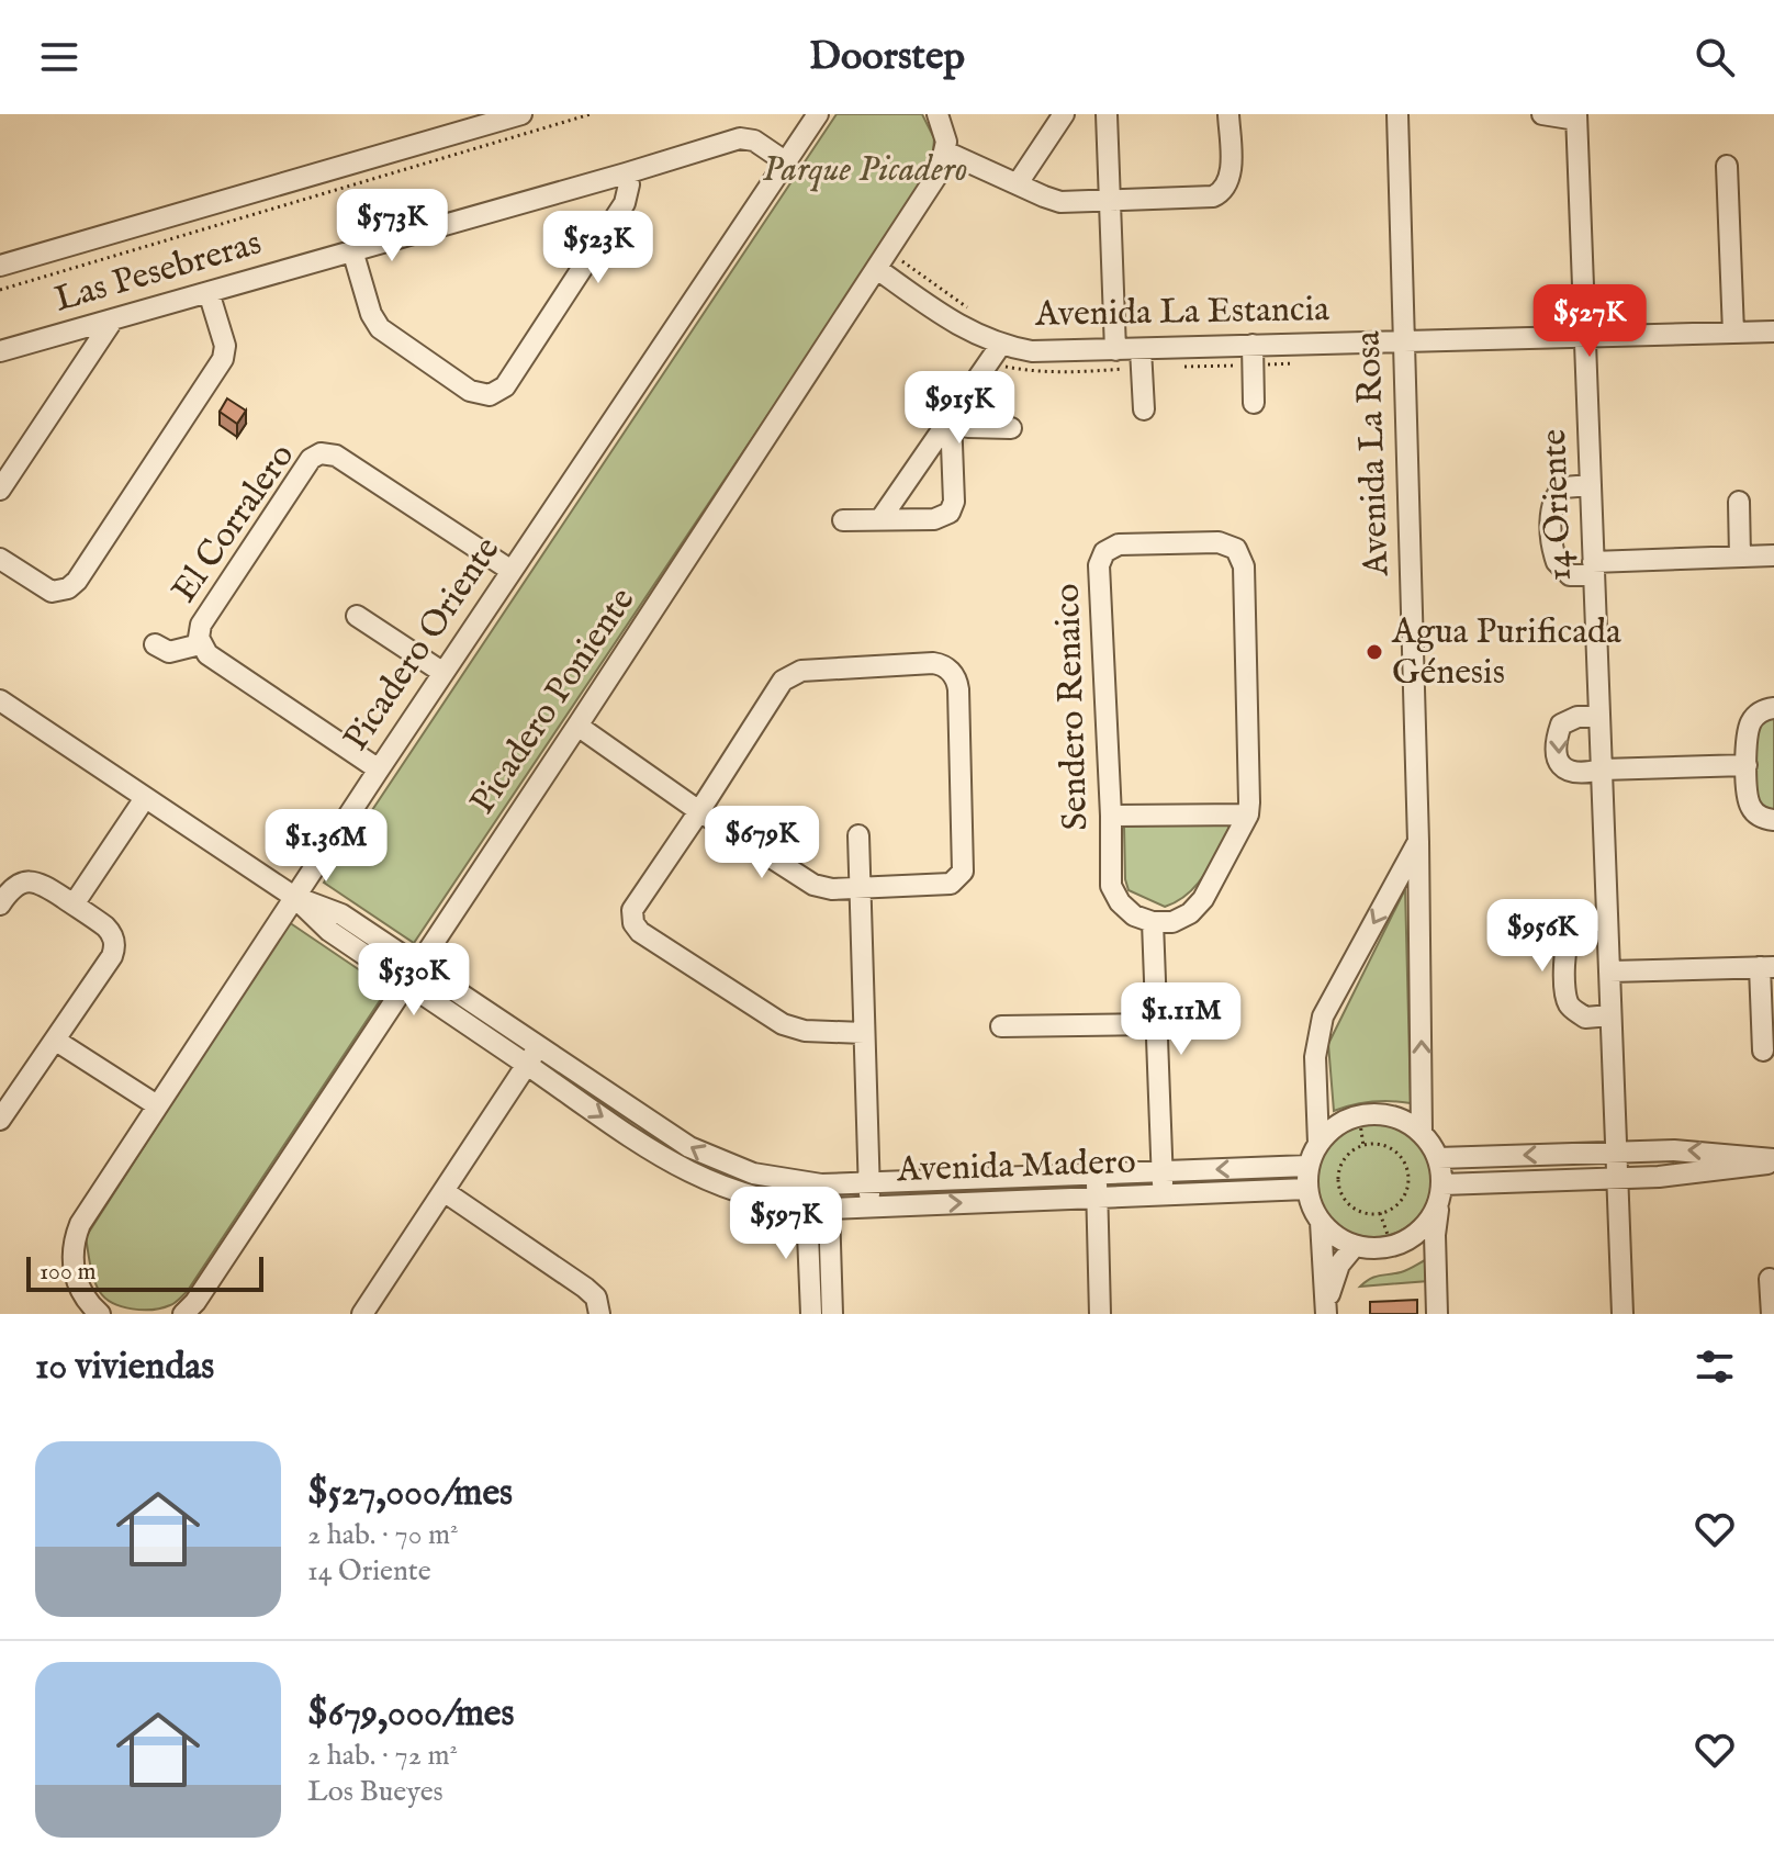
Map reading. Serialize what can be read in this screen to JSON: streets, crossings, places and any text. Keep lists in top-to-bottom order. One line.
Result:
{"streets":{"street":["Las Pesebreras","Avenida La Estancia","Avenida La Rosa","14 Oriente","El Corralero","Picadero Oriente","Picadero Poniente","Sendero Renaico","Avenida Madero"]},"crossings":[["Las Pesebreras","Picadero Oriente"],["Avenida La Estancia","Avenida La Rosa"],["Avenida La Estancia","14 Oriente"],["Avenida La Estancia","Picadero Poniente"],["El Corralero","Picadero Oriente"],["Picadero Oriente","Avenida Madero"],["Picadero Poniente","Avenida Madero"]],"parks":["Parque Picadero"],"places":["Agua Purificada Génesis"],"scale_bar":"100 m","page":{"header":"Doorstep","price":["$573K","$523K","$527K","$915K","$679K","$1.36M","$956K","$530K","$1.11M","$597K"],"scale":"100 m","heading":"10 viviendas","list":[{"name":"$527,000/mes","note":"2 hab. · 70 m² · 14 Oriente"},{"name":"$679,000/mes","note":"2 hab. · 72 m² · Los Bueyes"}]}}
